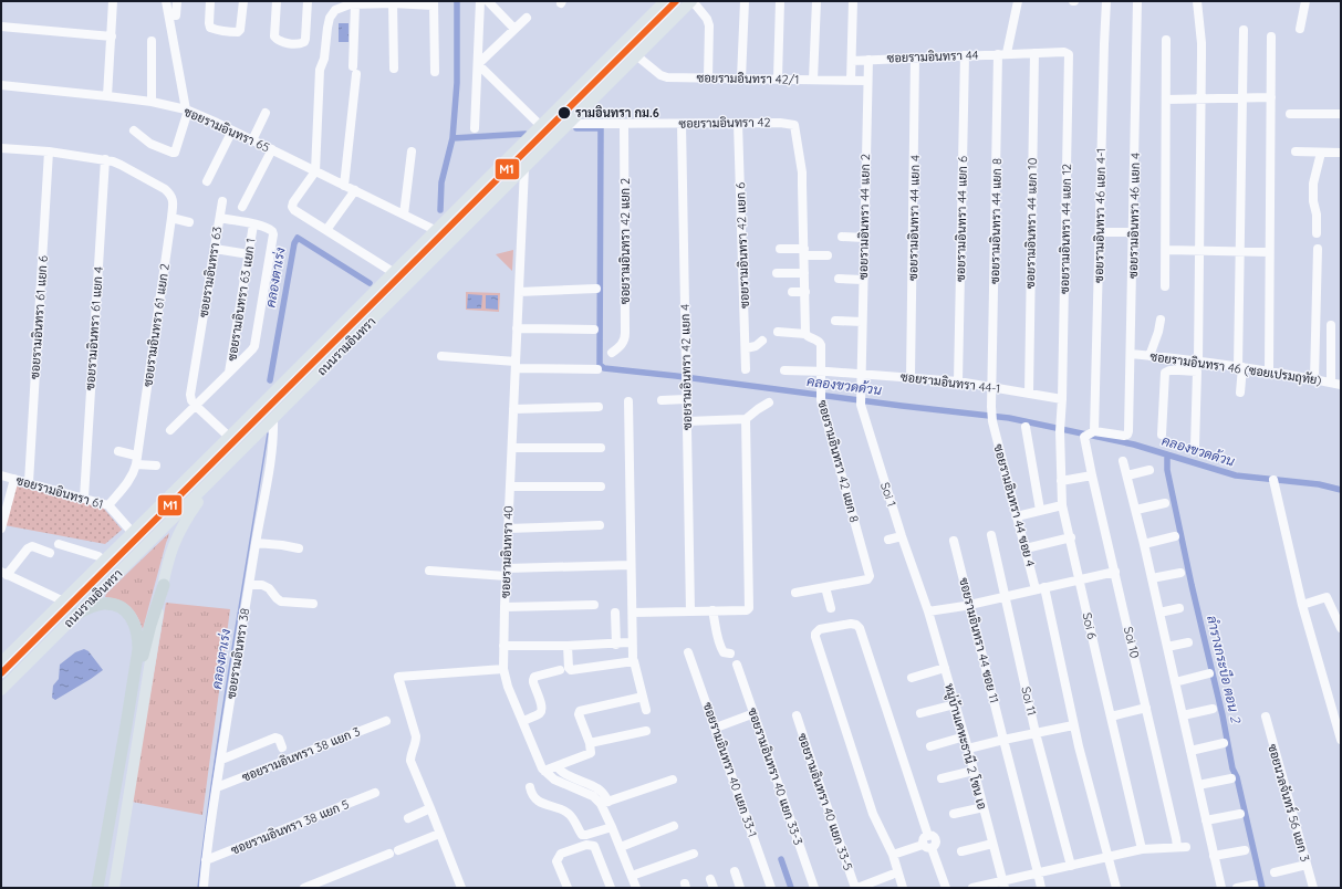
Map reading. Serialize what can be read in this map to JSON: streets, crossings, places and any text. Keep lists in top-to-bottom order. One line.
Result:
{"streets":{"main road":["ถนนรามอินทรา"],"street":["ซอยรามอินทรา 44","ซอยรามอินทรา 42/1","ซอยรามอินทรา 42","ซอยรามอินทรา 65","ซอยรามอินทรา 46 แยก 4-1","ซอยรามอินทรา 46 แยก 4","ซอยรามอินทรา 44 แยก 2","ซอยรามอินทรา 44 แยก 4","ซอยรามอินทรา 44 แยก 6","ซอยรามอินทรา 44 แยก 8","ซอยรามอินทรา 44 แยก 10","ซอยรามอินทรา 44 แยก 12","ซอยรามอินทรา 42 แยก 2","ซอยรามอินทรา 42 แยก 6","ซอยรามอินทรา 63","ซอยรามอินทรา 63 แยก 1","ซอยรามอินทรา 61 แยก 6","ซอยรามอินทรา 61 แยก 2","ซอยรามอินทรา 61 แยก 4","ซอยรามอินทรา 42 แยก 4","ซอยรามอินทรา 46 (ซอยเปรมฤทัย)","ซอยรามอินทรา 44-1","ซอยรามอินทรา 42 แยก 8","ซอยรามอินทรา 61","Soi 1","ซอยรามอินทรา 44 ซอย 4","ซอยรามอินทรา 40","Soi 6","ซอยรามอินทรา 44 ซอย 11","Soi 10","ซอยรามอินทรา 38","Soi 11","หมู่บ้านเคหะธานี 2 โซน เอ","ซอยรามอินทรา 38 แยก 3","ซอยรามอินทรา 40 แยก 33-1","ซอยรามอินทรา 40 แยก 33-3","ซอยรามอินทรา 40 แยก 33-5","ซอยนวลจันทร์ 56 แยก 3","ซอยรามอินทรา 38 แยก 5"]},"crossings":[["ซอยรามอินทรา 44","ซอยรามอินทรา 44 แยก 2"],["ซอยรามอินทรา 44","ซอยรามอินทรา 44 แยก 4"],["ซอยรามอินทรา 44","ซอยรามอินทรา 44 แยก 6"],["ซอยรามอินทรา 44","ซอยรามอินทรา 44 แยก 8"],["ซอยรามอินทรา 44","ซอยรามอินทรา 44 แยก 10"],["ซอยรามอินทรา 44","ซอยรามอินทรา 44 แยก 12"],["ซอยรามอินทรา 42/1","ซอยรามอินทรา 44 แยก 2"],["ซอยรามอินทรา 42/1","ถนนรามอินทรา"],["ซอยรามอินทรา 42","ซอยรามอินทรา 42 แยก 2"],["ซอยรามอินทรา 42","ซอยรามอินทรา 42 แยก 6"],["ซอยรามอินทรา 42","ถนนรามอินทรา"],["ซอยรามอินทรา 42","ซอยรามอินทรา 42 แยก 4"],["ซอยรามอินทรา 65","ถนนรามอินทรา"],["ซอยรามอินทรา 46 แยก 4-1","ซอยรามอินทรา 46 แยก 4"],["ซอยรามอินทรา 46 แยก 4-1","Soi 10"],["ซอยรามอินทรา 46 แยก 4","ซอยรามอินทรา 46 (ซอยเปรมฤทัย)"],["ซอยรามอินทรา 46 แยก 4","Soi 10"],["ซอยรามอินทรา 44 แยก 2","ซอยรามอินทรา 44-1"],["ซอยรามอินทรา 44 แยก 2","Soi 1"],["ซอยรามอินทรา 44 แยก 4","ซอยรามอินทรา 44-1"],["ซอยรามอินทรา 44 แยก 6","ซอยรามอินทรา 44-1"],["ซอยรามอินทรา 44 แยก 8","ซอยรามอินทรา 44-1"],["ซอยรามอินทรา 44 แยก 8","ซอยรามอินทรา 44 ซอย 4"],["ซอยรามอินทรา 44 แยก 10","ซอยรามอินทรา 44-1"],["ซอยรามอินทรา 44 แยก 12","ซอยรามอินทรา 44-1"],["ซอยรามอินทรา 44 แยก 12","Soi 6"],["ซอยรามอินทรา 63","ซอยรามอินทรา 63 แยก 1"],["ซอยรามอินทรา 61 แยก 6","ซอยรามอินทรา 61"],["ซอยรามอินทรา 61 แยก 2","ซอยรามอินทรา 61 แยก 4"],["ซอยรามอินทรา 61 แยก 2","ซอยรามอินทรา 61"],["ซอยรามอินทรา 61 แยก 4","ซอยรามอินทรา 61"],["ถนนรามอินทรา","ซอยรามอินทรา 61"],["ถนนรามอินทรา","ซอยรามอินทรา 40"],["ถนนรามอินทรา","ซอยรามอินทรา 38"],["ซอยรามอินทรา 44-1","ซอยรามอินทรา 42 แยก 8"],["ซอยรามอินทรา 44-1","Soi 1"],["ซอยรามอินทรา 44-1","Soi 6"],["Soi 1","หมู่บ้านเคหะธานี 2 โซน เอ"],["Soi 6","Soi 10"],["ซอยรามอินทรา 38","ซอยรามอินทรา 38 แยก 3"],["ซอยรามอินทรา 38","ซอยรามอินทรา 38 แยก 5"]],"water":["คลองตาเร่ง","คลองขวดด้วน","ลำรางกระบือ ตอน 2"],"places":["รามอินทรา กม.6"],"lines":["transit line M1"]}
